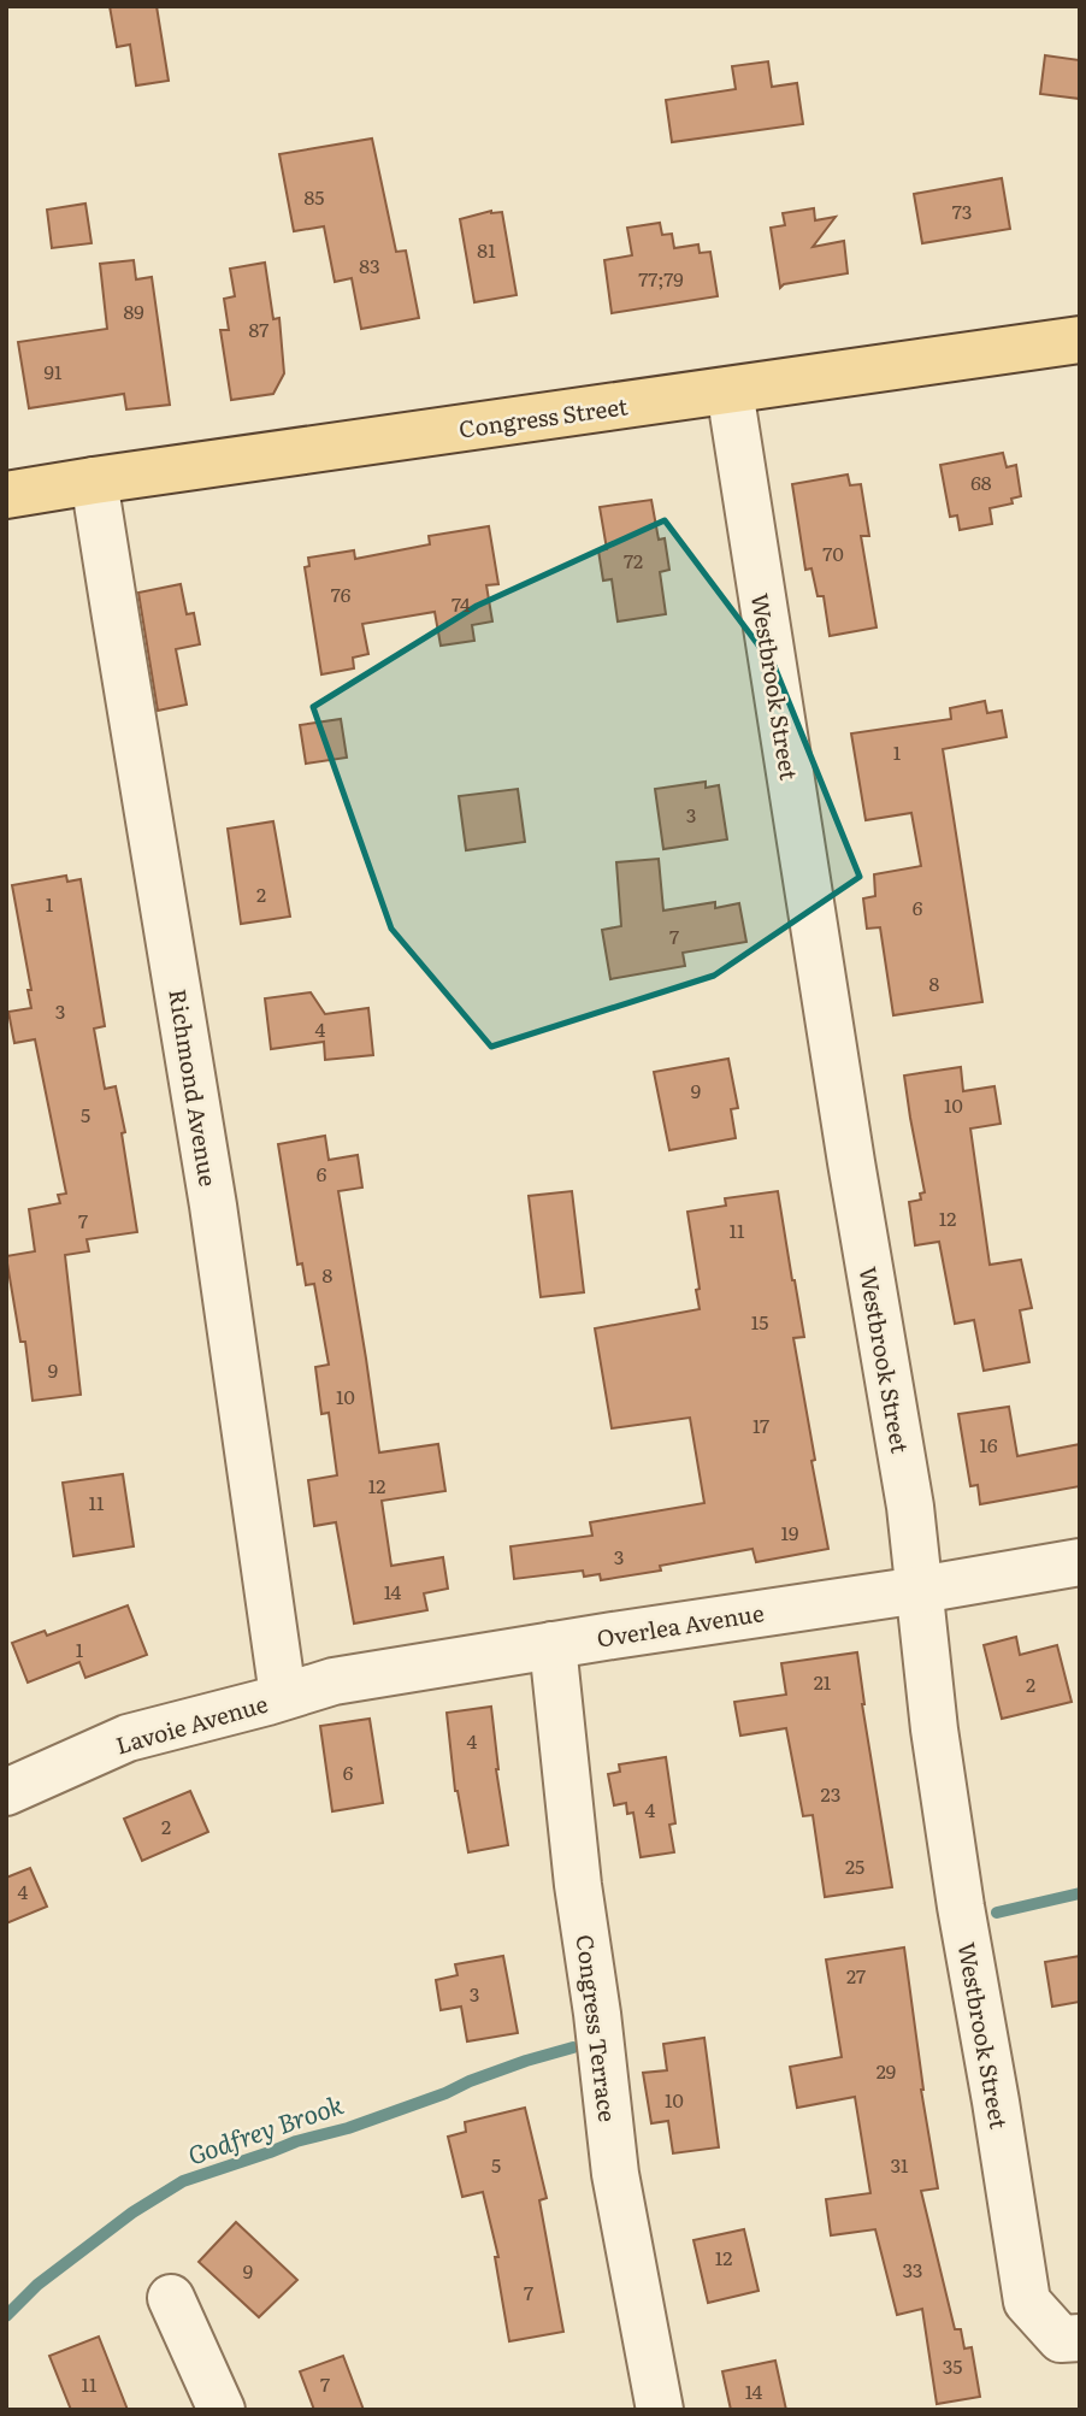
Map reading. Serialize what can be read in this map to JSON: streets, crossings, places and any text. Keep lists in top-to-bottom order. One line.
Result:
{"streets":{"main road":["Congress Street"],"street":["Westbrook Street","Richmond Avenue","Overlea Avenue","Lavoie Avenue","Congress Terrace"]},"crossings":[["Congress Street","Westbrook Street"],["Congress Street","Richmond Avenue"],["Westbrook Street","Overlea Avenue"],["Richmond Avenue","Overlea Avenue"],["Richmond Avenue","Lavoie Avenue"],["Overlea Avenue","Lavoie Avenue"],["Overlea Avenue","Congress Terrace"]],"water":["Godfrey Brook"],"house_numbers":["85","73","81","83","77;79","89","87","91","68","70","72","76","74","1","3","2","1","6","7","8","3","4","9","10","5","6","12","7","11","8","15","9","10","17","16","12","11","19","3","14","1","21","2","4","6","23","4","2","25","4","27","3","29","10","5","31","12","33","9","7","35","11","7","14"]}
